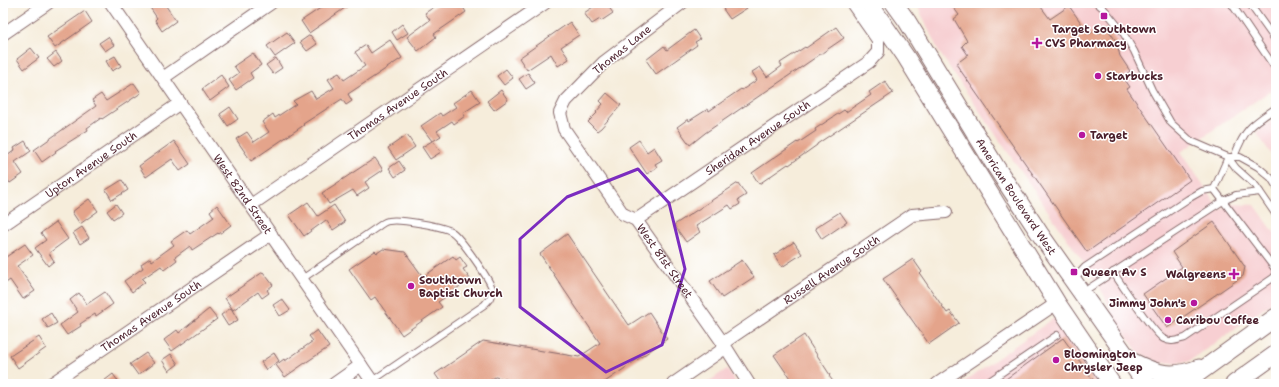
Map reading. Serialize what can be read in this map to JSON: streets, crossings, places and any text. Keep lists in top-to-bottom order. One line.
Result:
{"streets":{"main road":["American Boulevard West"],"street":["Thomas Lane","Thomas Avenue South","Sheridan Avenue South","Upton Avenue South","West 82nd Street","West 81st Street","Russell Avenue South"]},"crossings":[["Thomas Lane","West 81st Street"],["Thomas Avenue South","West 82nd Street"],["Sheridan Avenue South","West 81st Street"],["Upton Avenue South","West 82nd Street"],["West 81st Street","Russell Avenue South"]],"places":{"transit":["Target Southtown","Queen Av S"],"health":["CVS Pharmacy","Walgreens"],"other":["Starbucks","Target","Southtown Baptist Church","Jimmy John's","Caribou Coffee","Bloomington Chrysler Jeep"]}}
